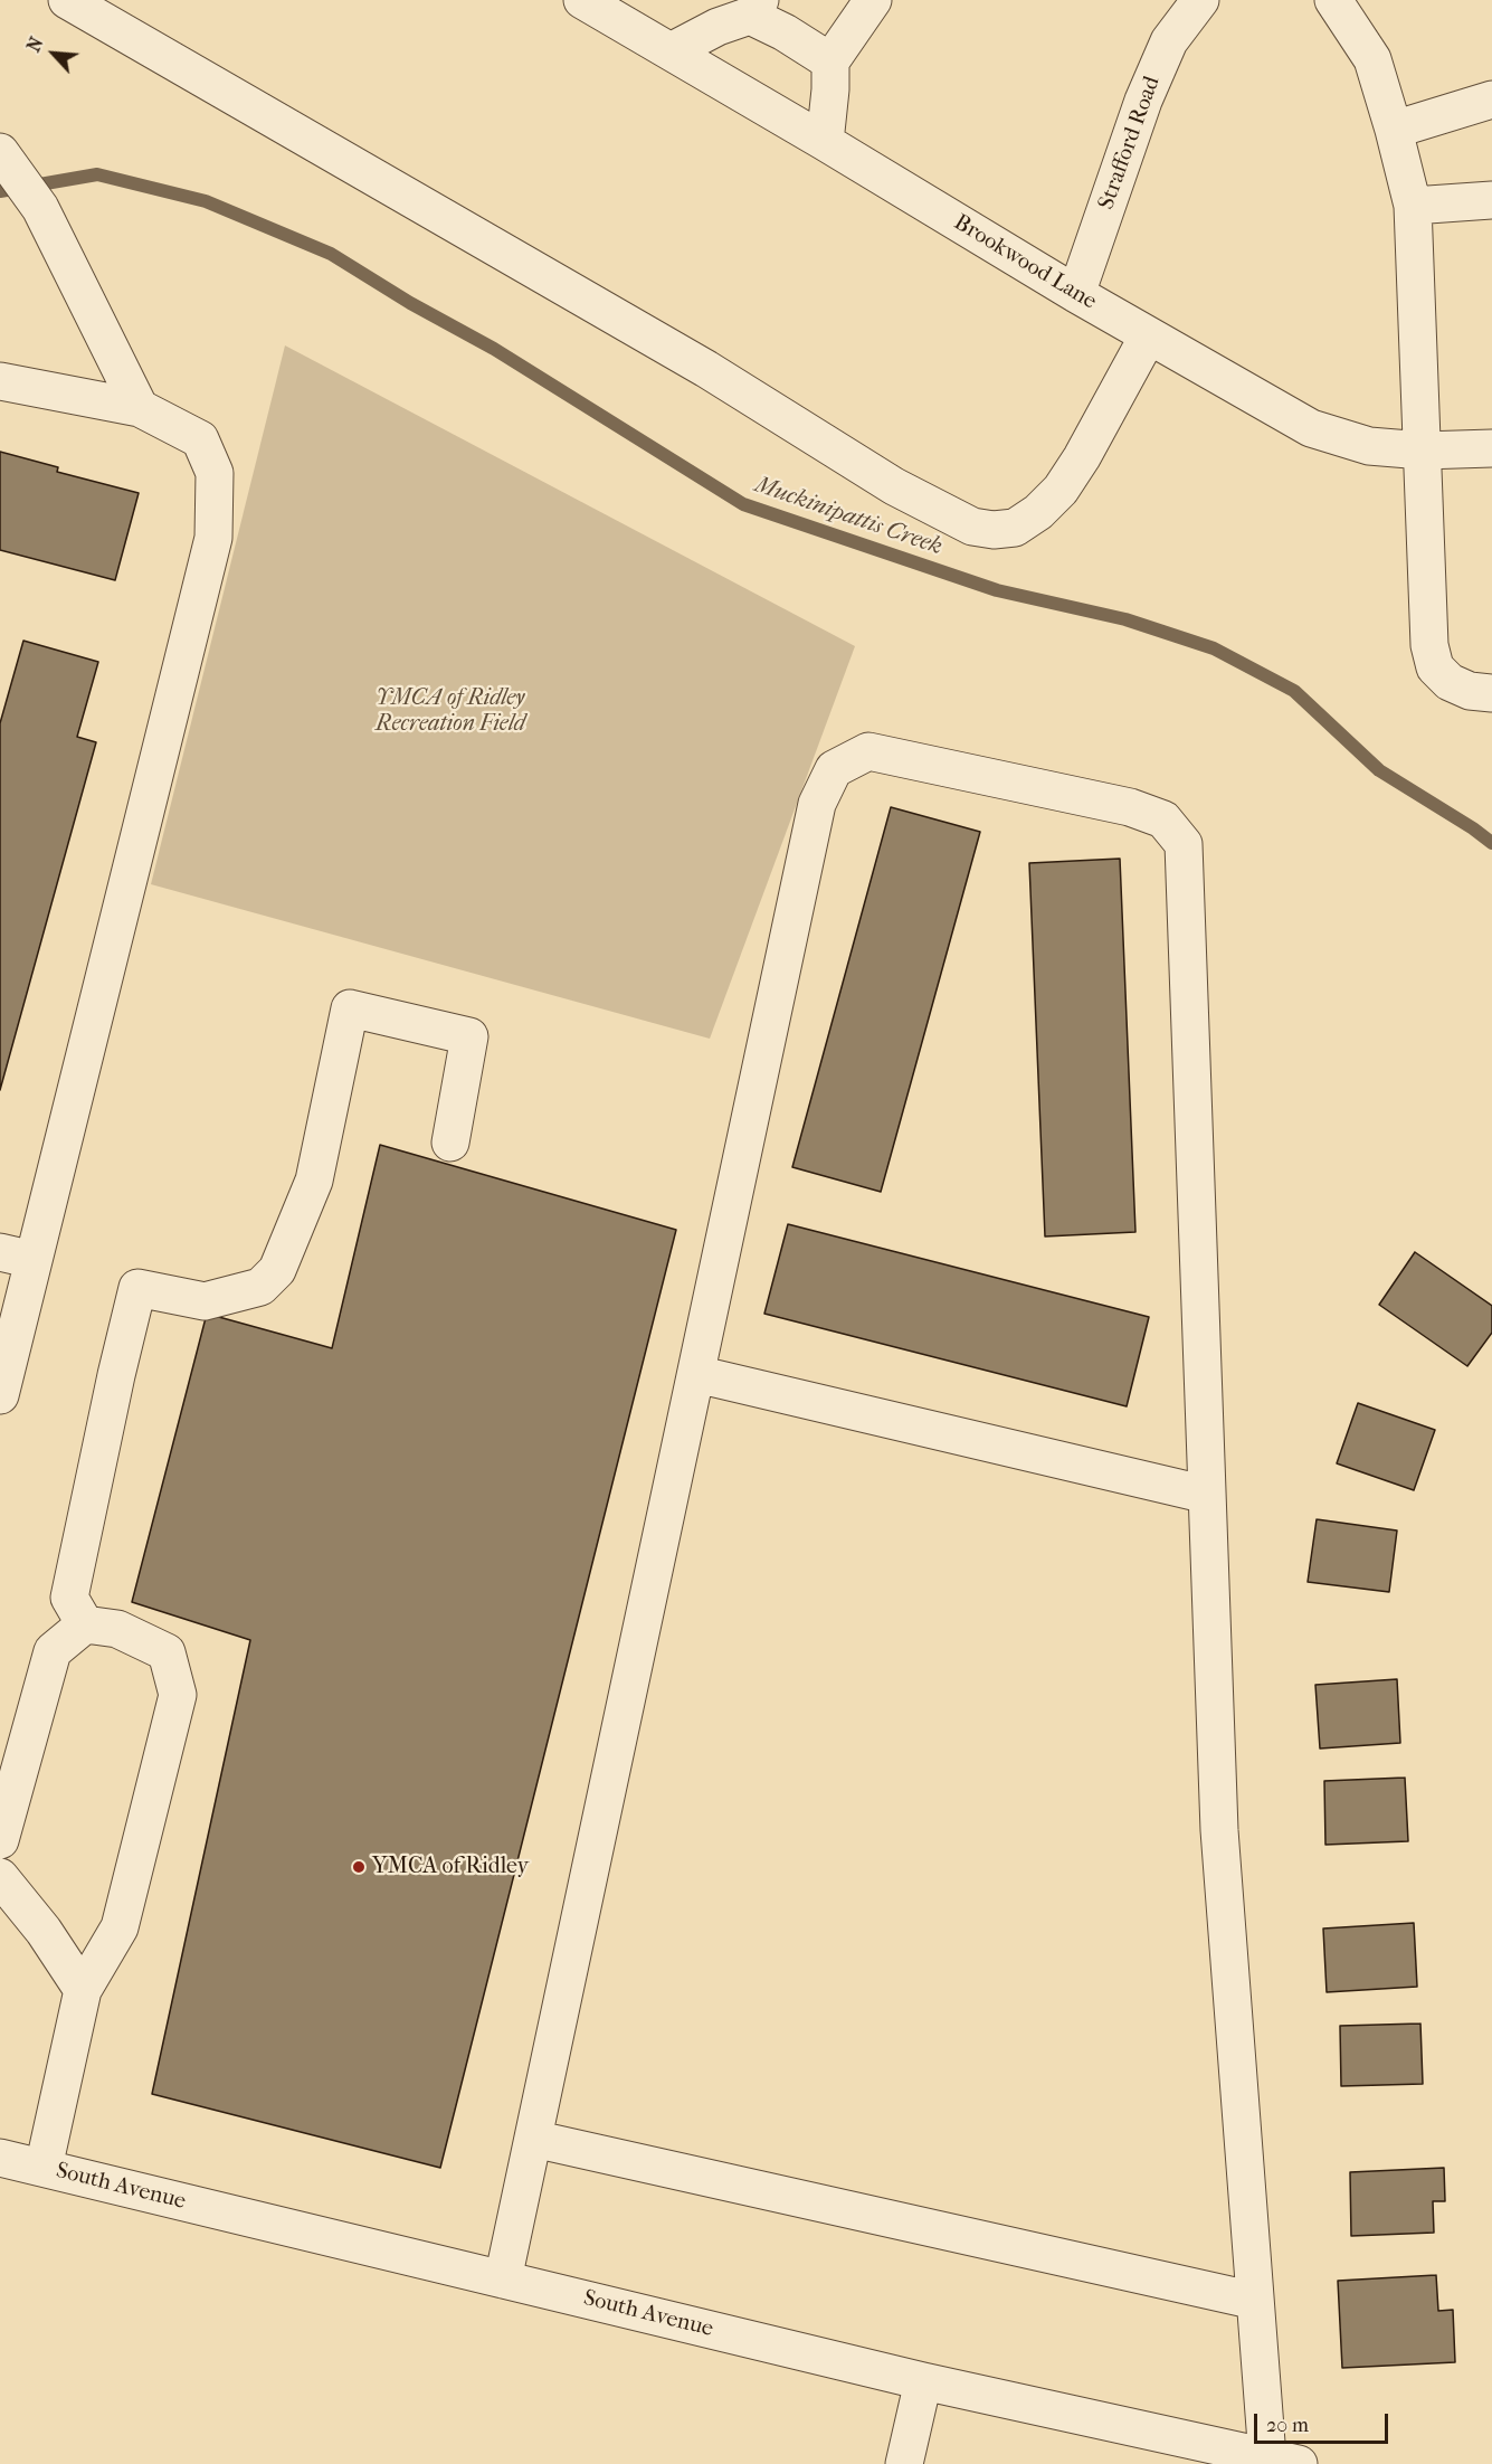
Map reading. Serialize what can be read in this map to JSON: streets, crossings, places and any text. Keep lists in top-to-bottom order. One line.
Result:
{"streets":{"street":["Strafford Road","Brookwood Lane","South Avenue"]},"crossings":[["Strafford Road","Brookwood Lane"]],"water":["Muckinipattis Creek"],"parks":["YMCA of Ridley Recreation Field"],"places":["YMCA of Ridley"],"scale_bar":"20 m","north":"top left"}
